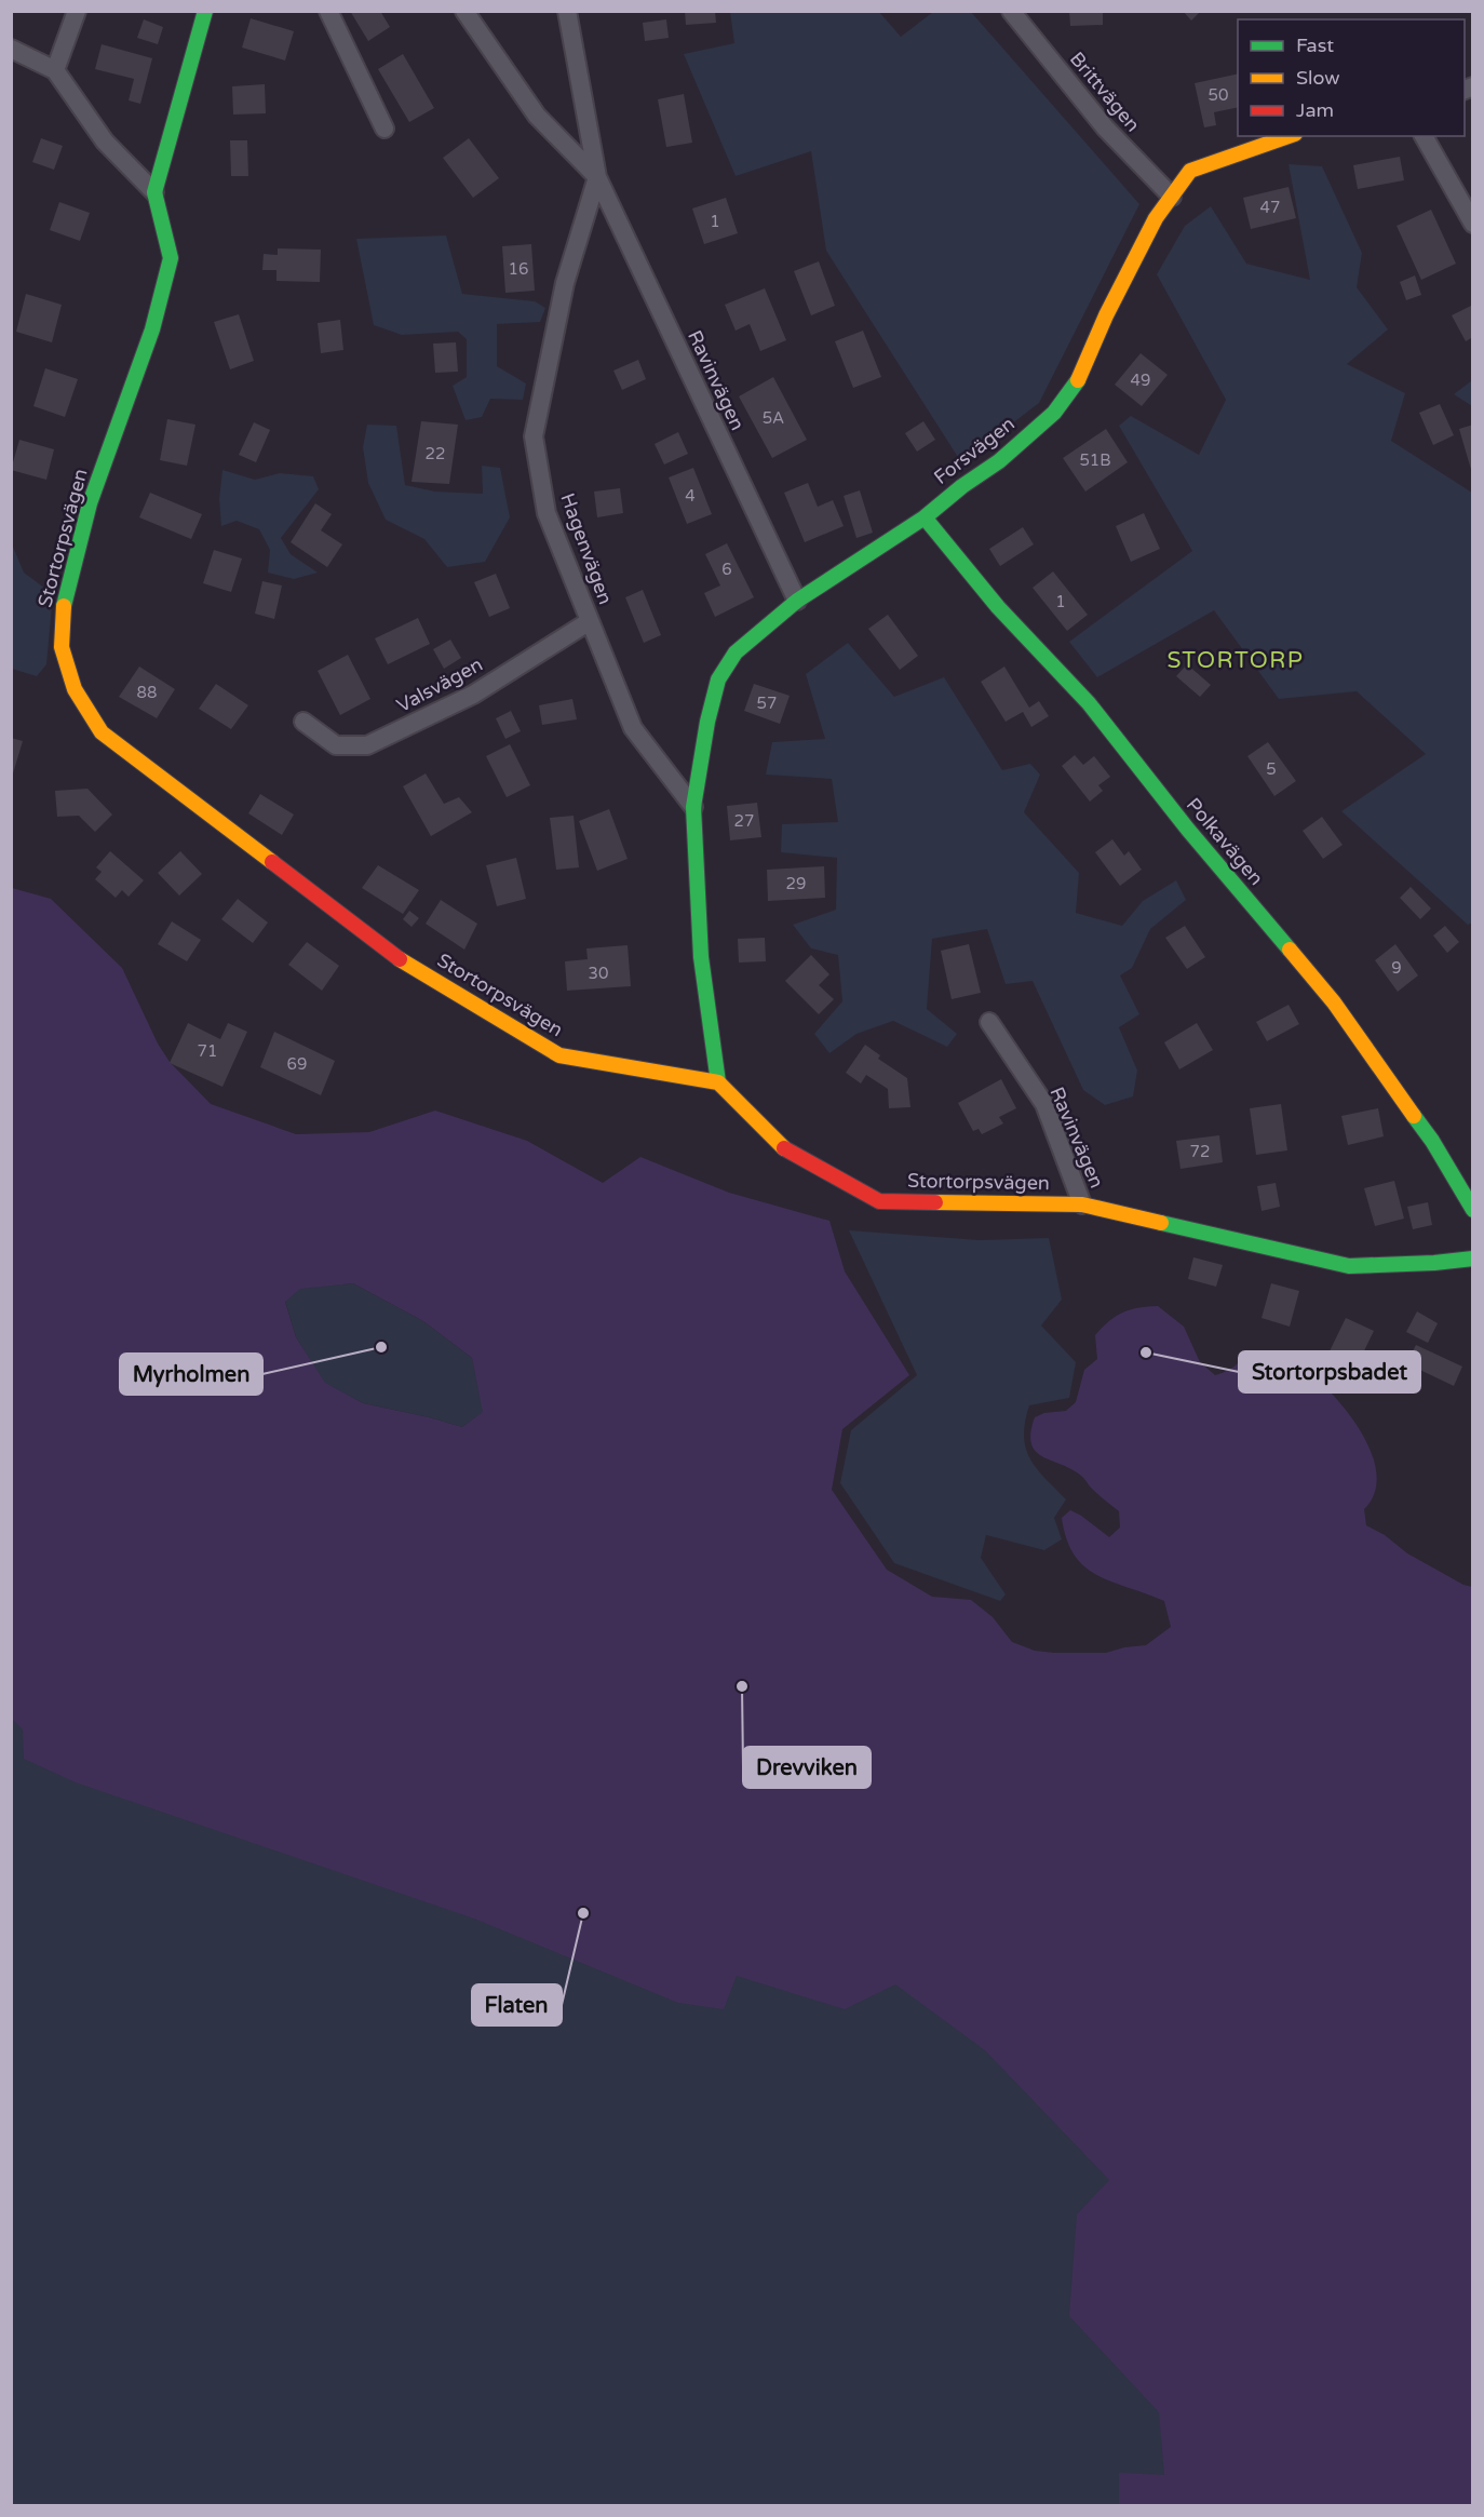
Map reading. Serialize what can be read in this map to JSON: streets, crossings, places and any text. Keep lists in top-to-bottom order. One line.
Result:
{"streets":{"street":["Brittvägen","Ravinvägen","Forsvägen","Stortorpsvägen","Hagenvägen","Valsvägen","Polkavägen"]},"crossings":[["Brittvägen","Forsvägen"],["Ravinvägen","Forsvägen"],["Ravinvägen","Stortorpsvägen"],["Ravinvägen","Hagenvägen"],["Forsvägen","Hagenvägen"],["Forsvägen","Polkavägen"],["Hagenvägen","Valsvägen"]],"districts":["STORTORP"],"places":["Myrholmen","Stortorpsbadet","Drevviken","Flaten"],"house_numbers":["50","47","1","16","49","5A","22","51B","4","6","1","88","57","5","27","29","9","30","71","69","72"],"legend":["Fast","Slow","Jam"]}
